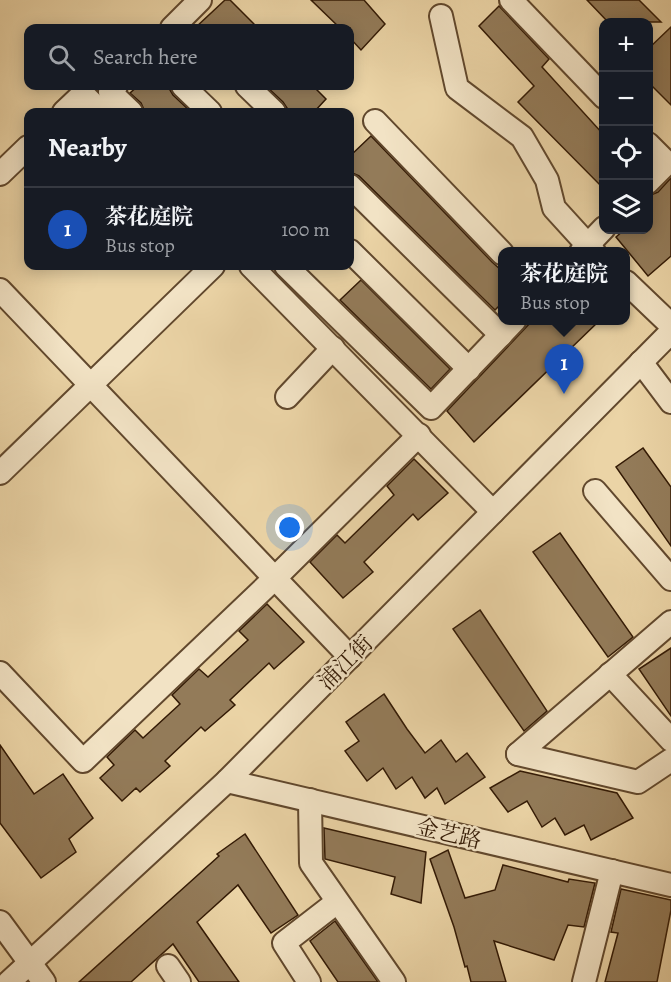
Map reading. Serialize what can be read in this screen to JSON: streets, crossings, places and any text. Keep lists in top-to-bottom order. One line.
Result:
{"streets":{"street":["浦江街","金艺路"]},"crossings":[["浦江街","金艺路"]],"page":{"map_buttons":["+","−"],"search":"Search here","heading":"Nearby","list":[{"mark":"1","name":"茶花庭院","note":"Bus stop","value":"100 m"}],"popup":["茶花庭院","Bus stop"],"pins":"1"}}
